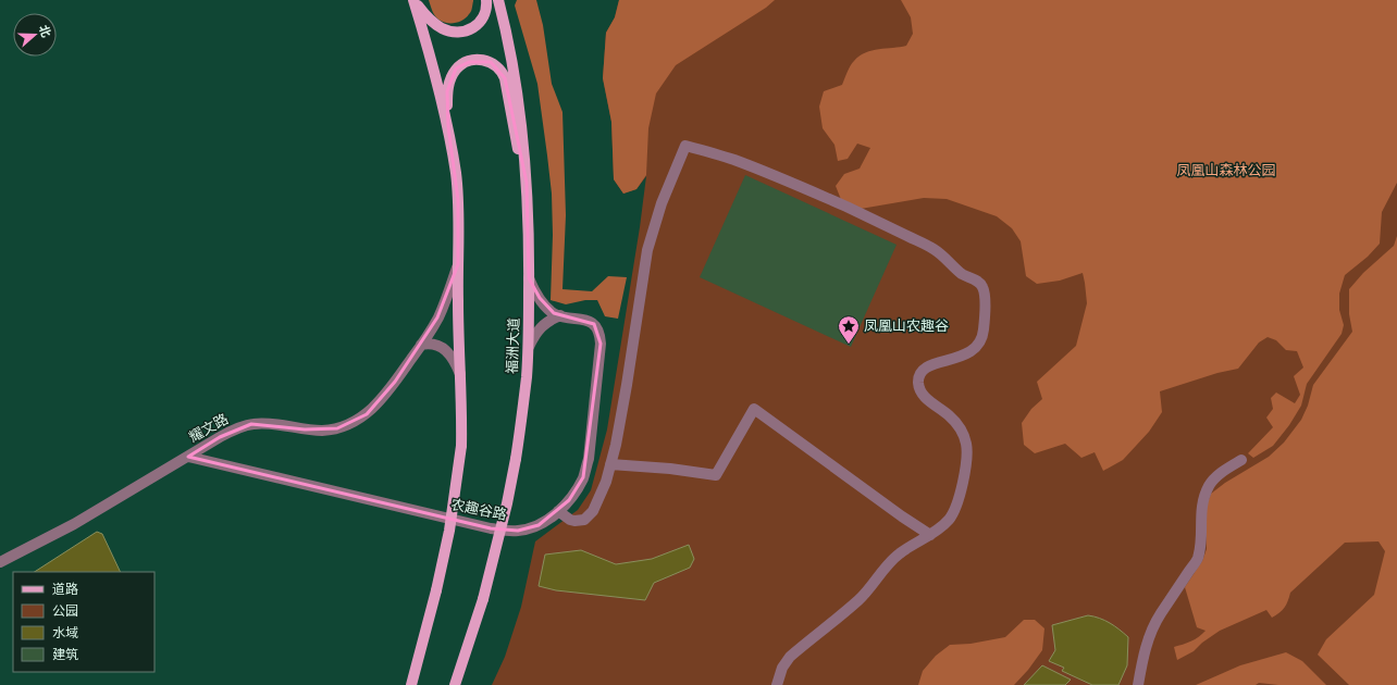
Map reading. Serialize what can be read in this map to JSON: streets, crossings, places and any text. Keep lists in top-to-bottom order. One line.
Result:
{"streets":{"main road":["福洲大道"],"street":["耀文路","农趣谷路"]},"crossings":[["耀文路","农趣谷路"]],"parks":["凤凰山森林公园"],"places":{"place":["凤凰山农趣谷"]},"legend":["道路","公园","水域","建筑"],"north":"right"}
